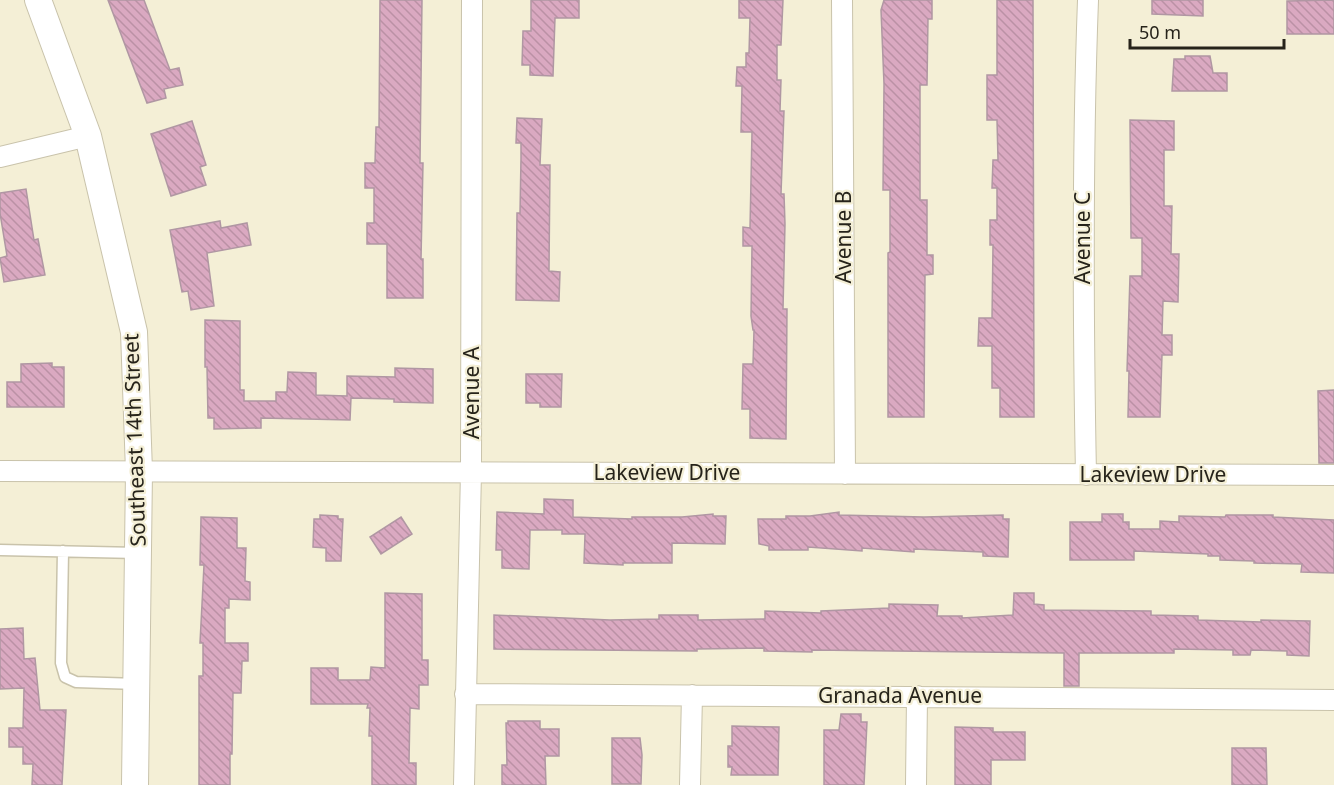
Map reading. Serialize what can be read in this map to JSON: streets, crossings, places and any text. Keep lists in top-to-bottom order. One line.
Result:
{"streets":{"street":["Avenue B","Avenue C","Avenue A","Southeast 14th Street","Lakeview Drive","Granada Avenue"]},"crossings":[["Avenue B","Lakeview Drive"],["Avenue C","Lakeview Drive"],["Avenue A","Lakeview Drive"],["Avenue A","Granada Avenue"],["Southeast 14th Street","Lakeview Drive"]],"scale_bar":"50 m"}
